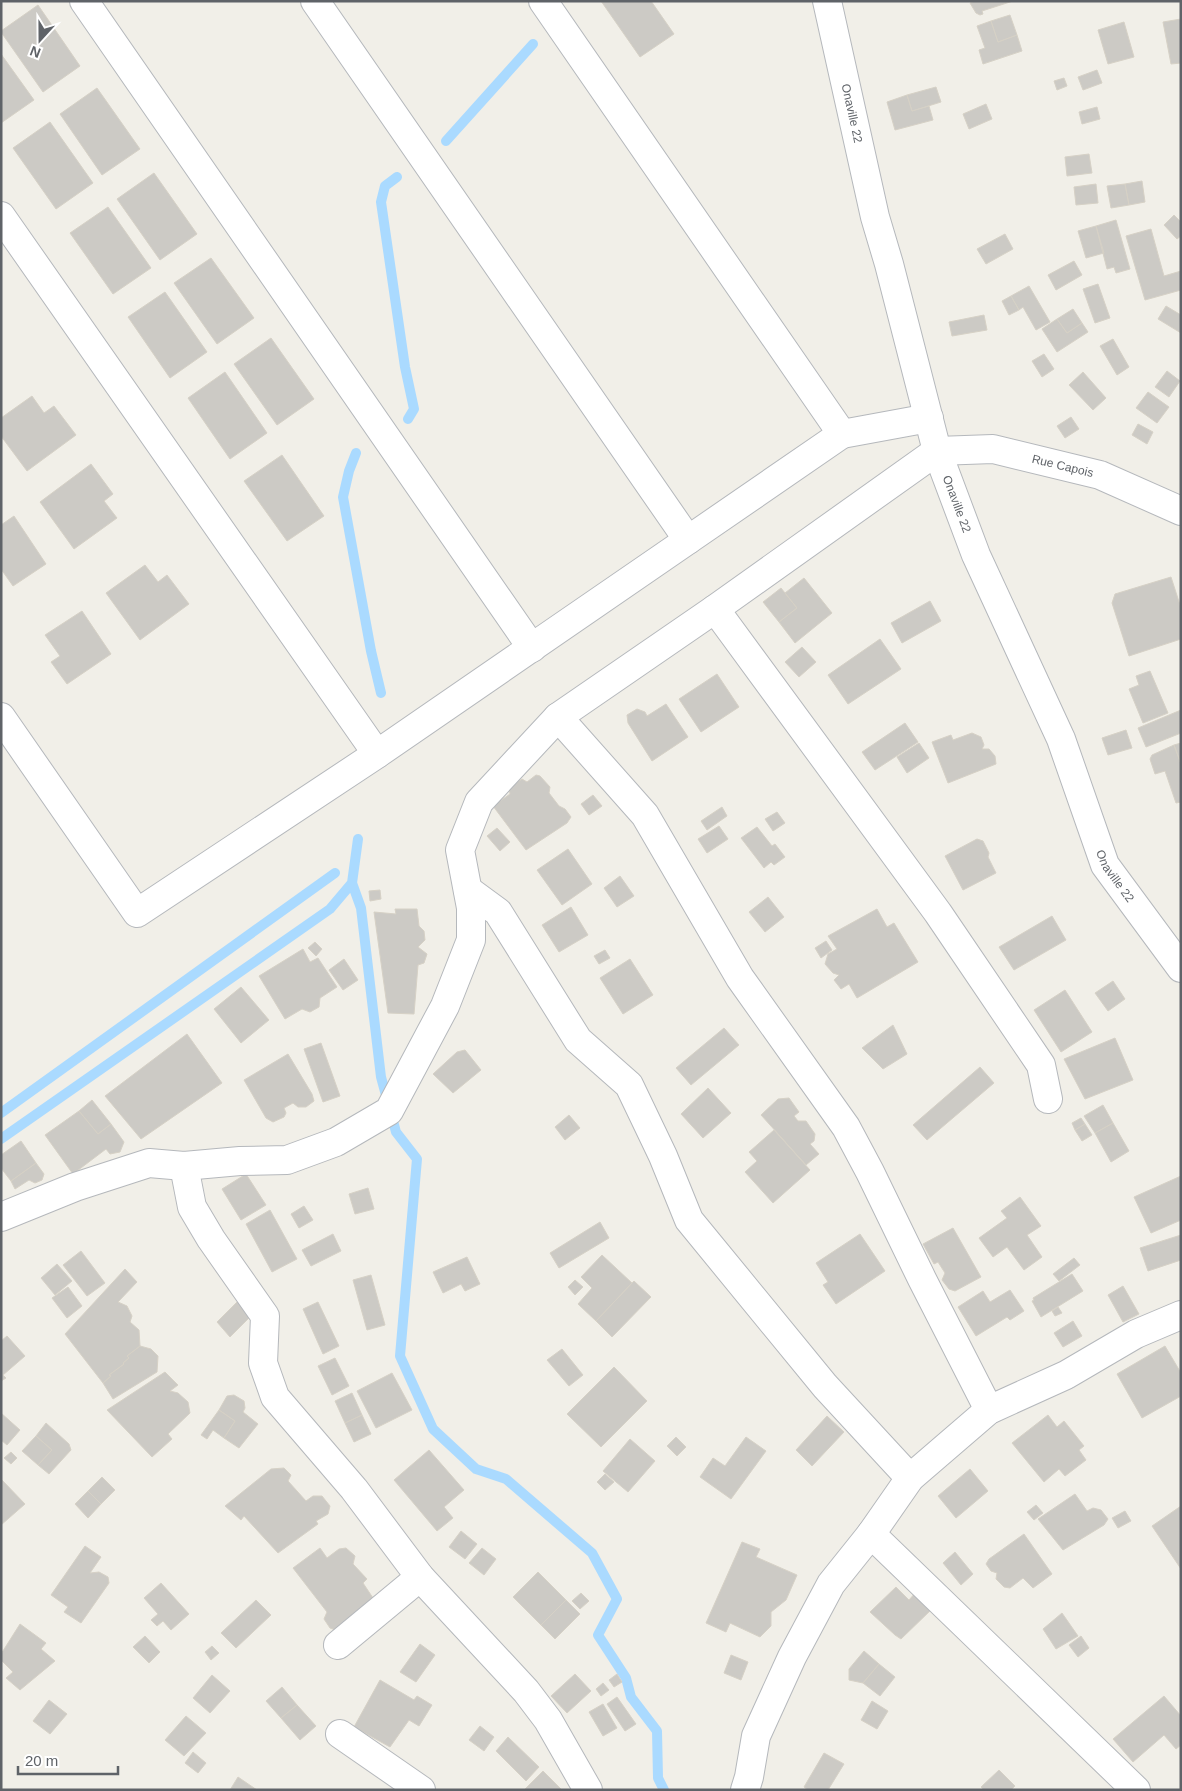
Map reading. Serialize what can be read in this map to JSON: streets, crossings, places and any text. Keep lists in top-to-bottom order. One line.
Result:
{"streets":{"street":["Onaville 22","Rue Capois"]},"crossings":[["Onaville 22","Rue Capois"]],"scale_bar":"20 m","north":"bottom"}
